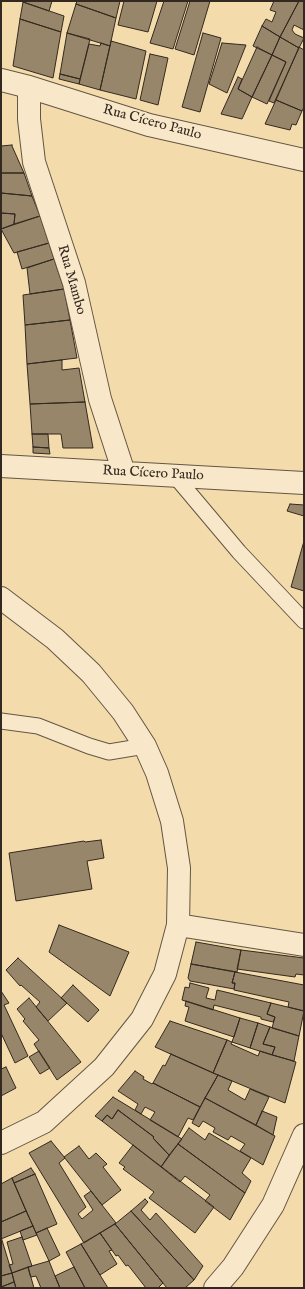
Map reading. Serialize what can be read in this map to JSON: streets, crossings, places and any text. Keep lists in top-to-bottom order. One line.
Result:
{"streets":{"street":["Rua Cícero Paulo","Rua Mambo"]},"crossings":[["Rua Cícero Paulo","Rua Mambo"]]}
